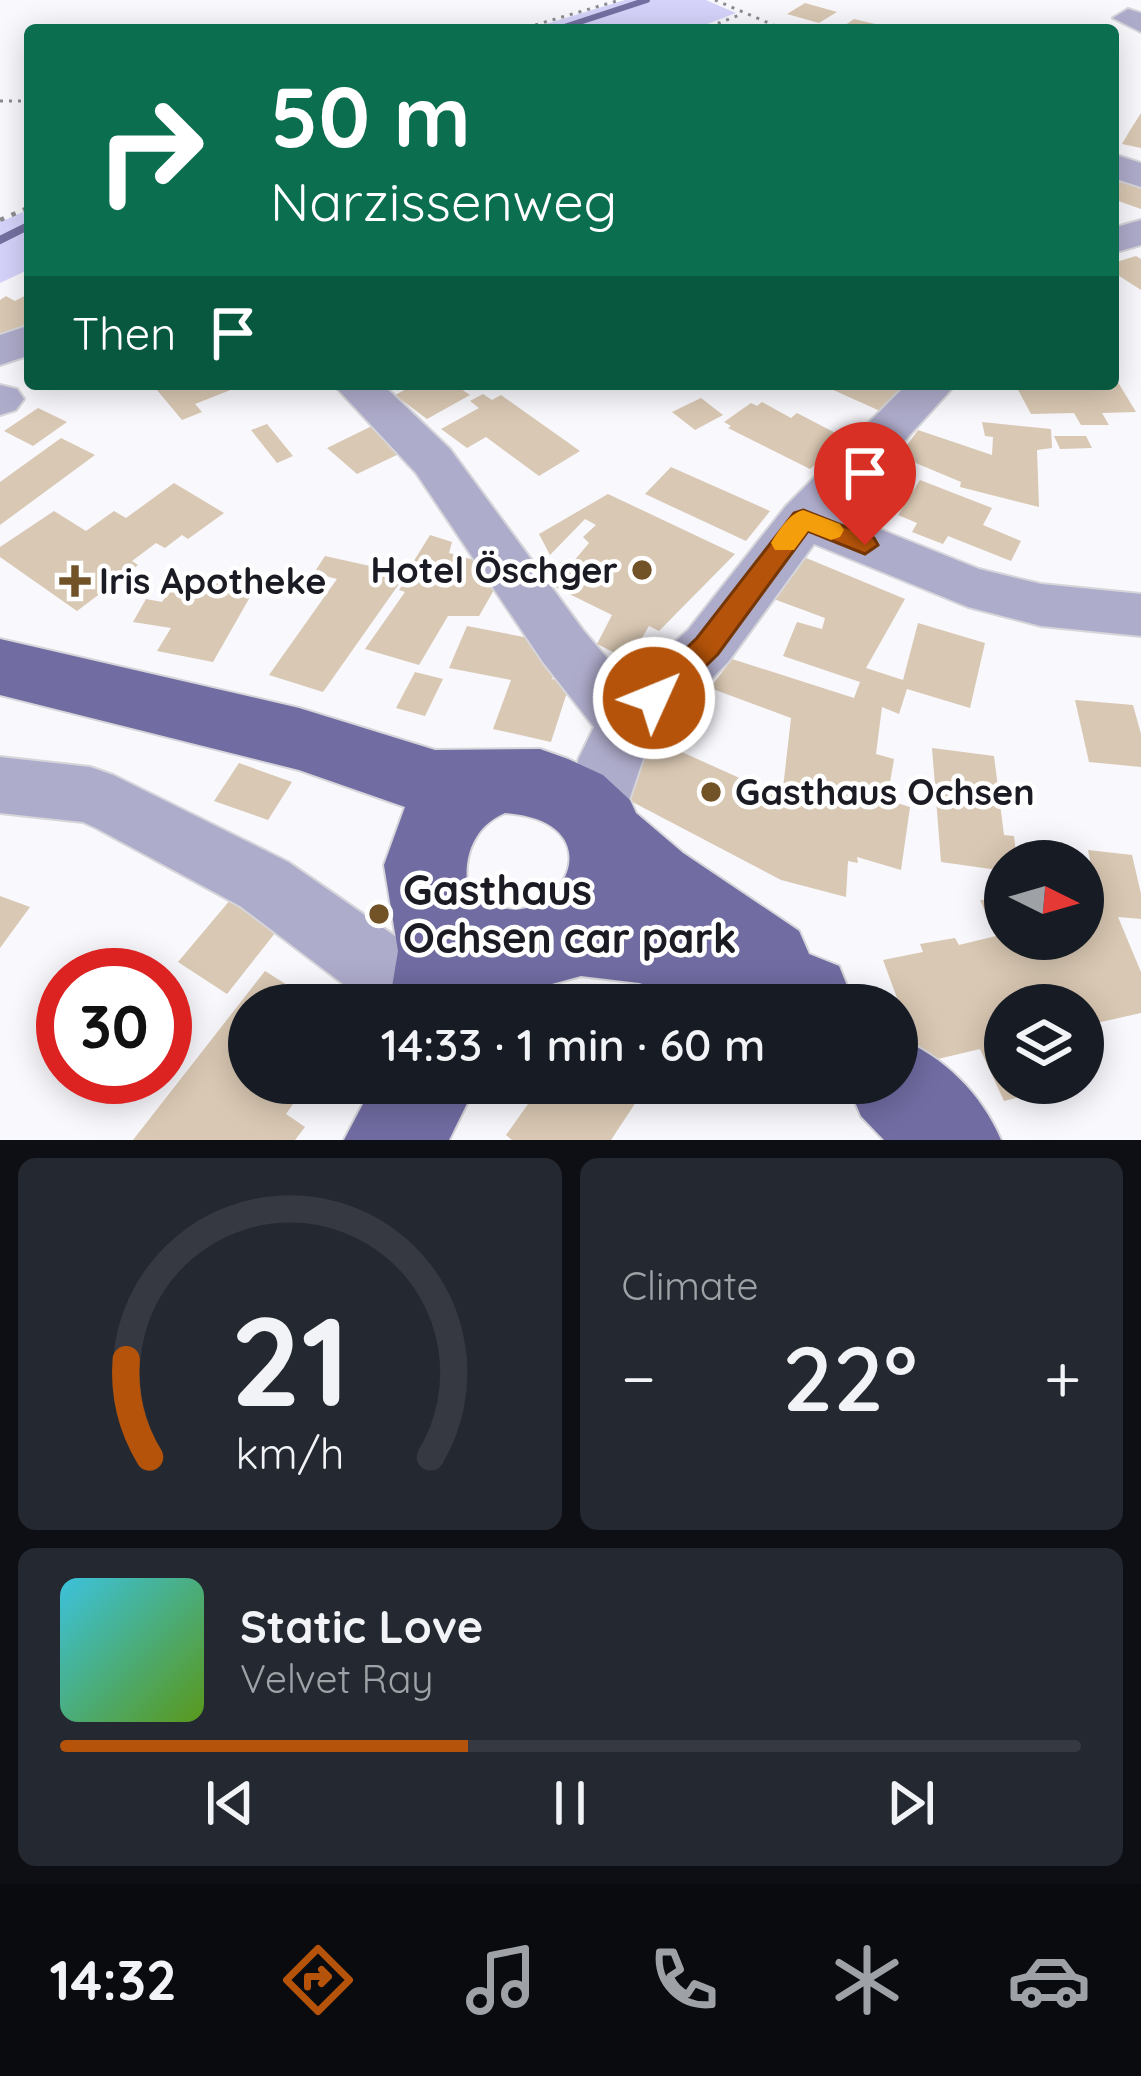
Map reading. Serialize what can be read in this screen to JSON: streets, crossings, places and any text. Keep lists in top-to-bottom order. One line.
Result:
{"places":{"other":["Hotel Öschger","Gasthaus Ochsen","Gasthaus Ochsen car park"],"health":["Iris Apotheke"]},"north":"right","page":{"turn":["50 m","Narzissenweg"],"then":"Then","limit":"30","trip":"14:33 · 1 min · 60 m","tile":"Climate","heat":["−","22°","+"],"song":["Static Love","Velvet Ray"],"tabs":"14:32","gauge":["21","km/h"]}}
